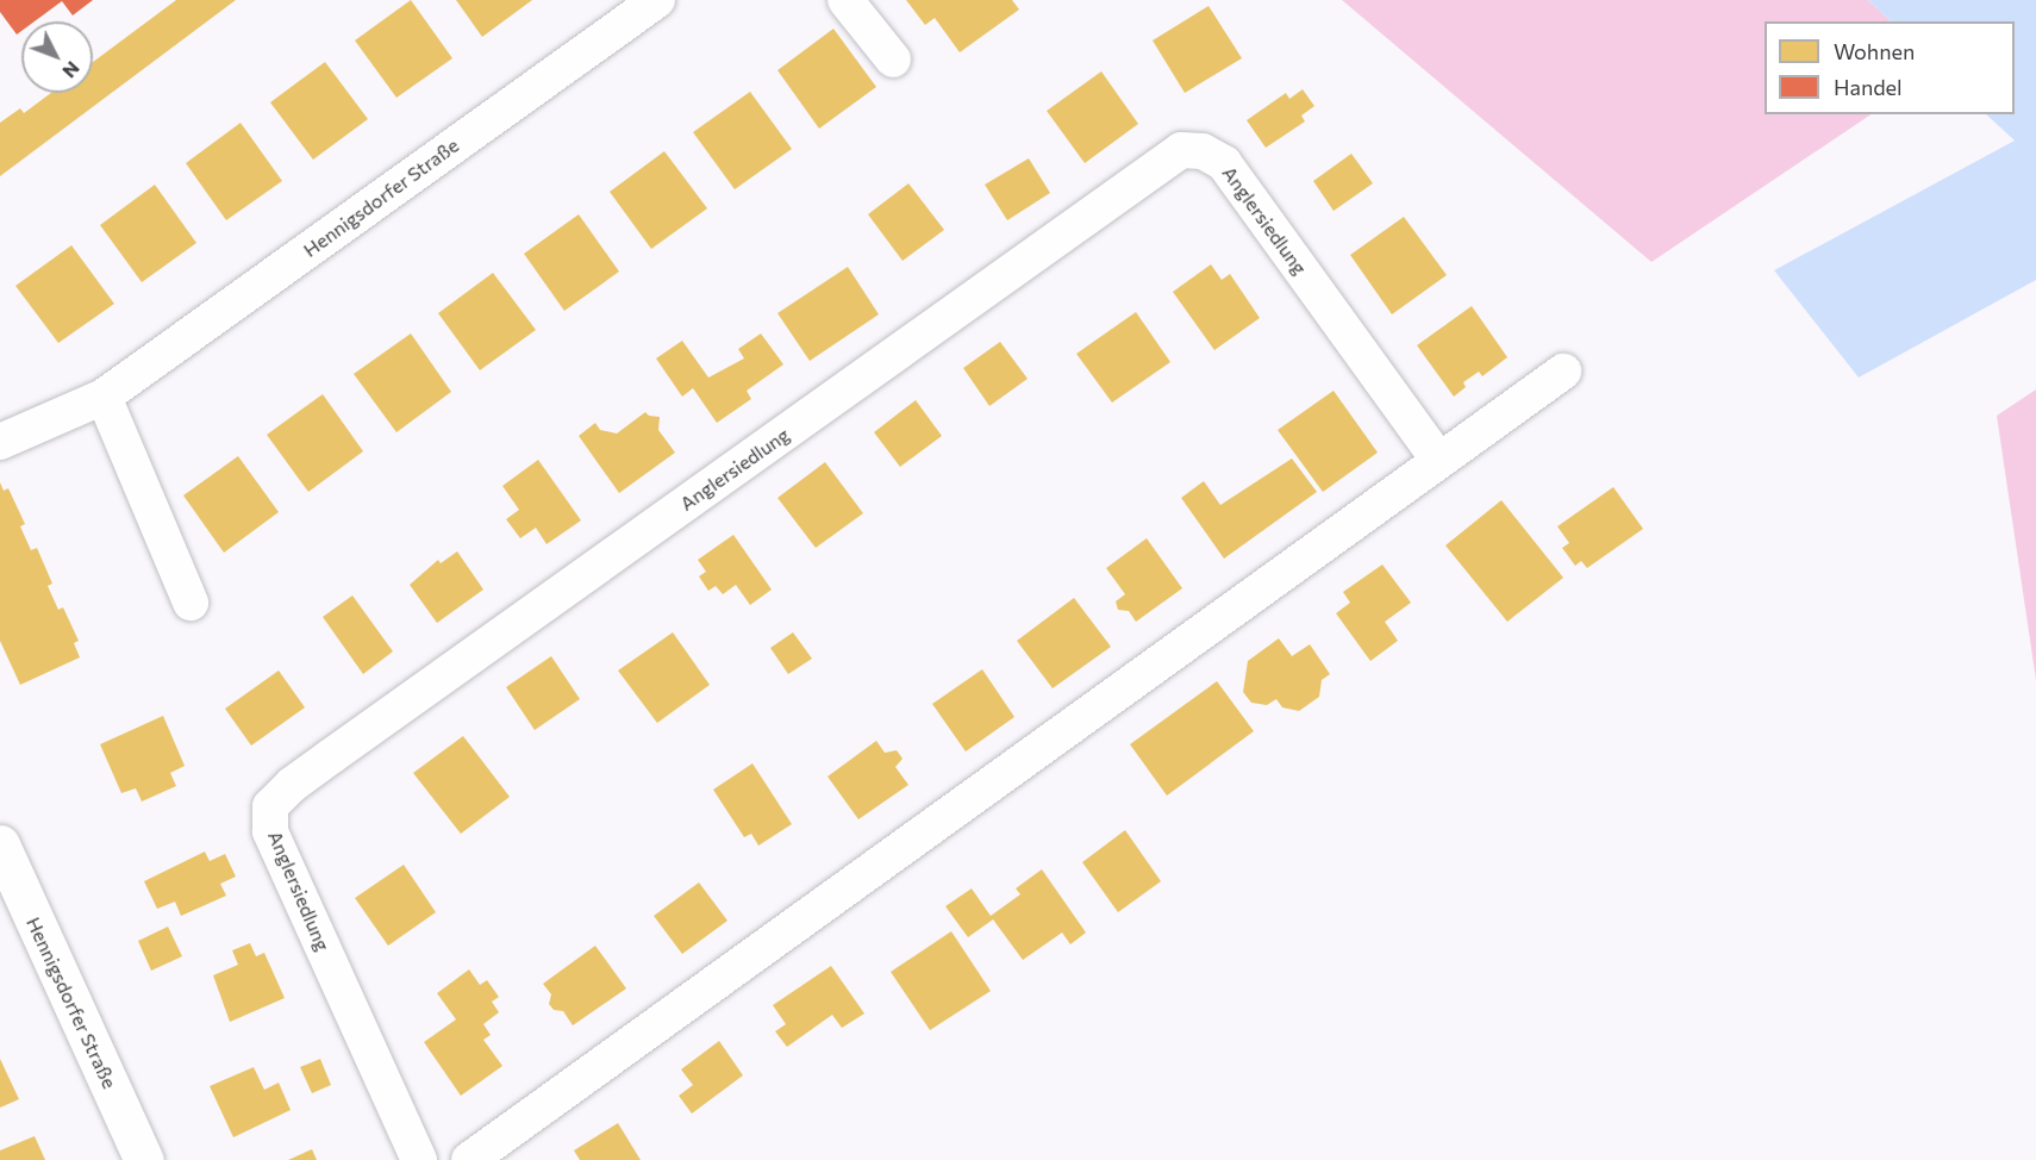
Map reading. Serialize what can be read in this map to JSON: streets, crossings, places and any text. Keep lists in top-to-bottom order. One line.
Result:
{"streets":{"main road":["Hennigsdorfer Straße"],"street":["Anglersiedlung"]},"legend":["Wohnen","Handel"],"north":"bottom right"}
